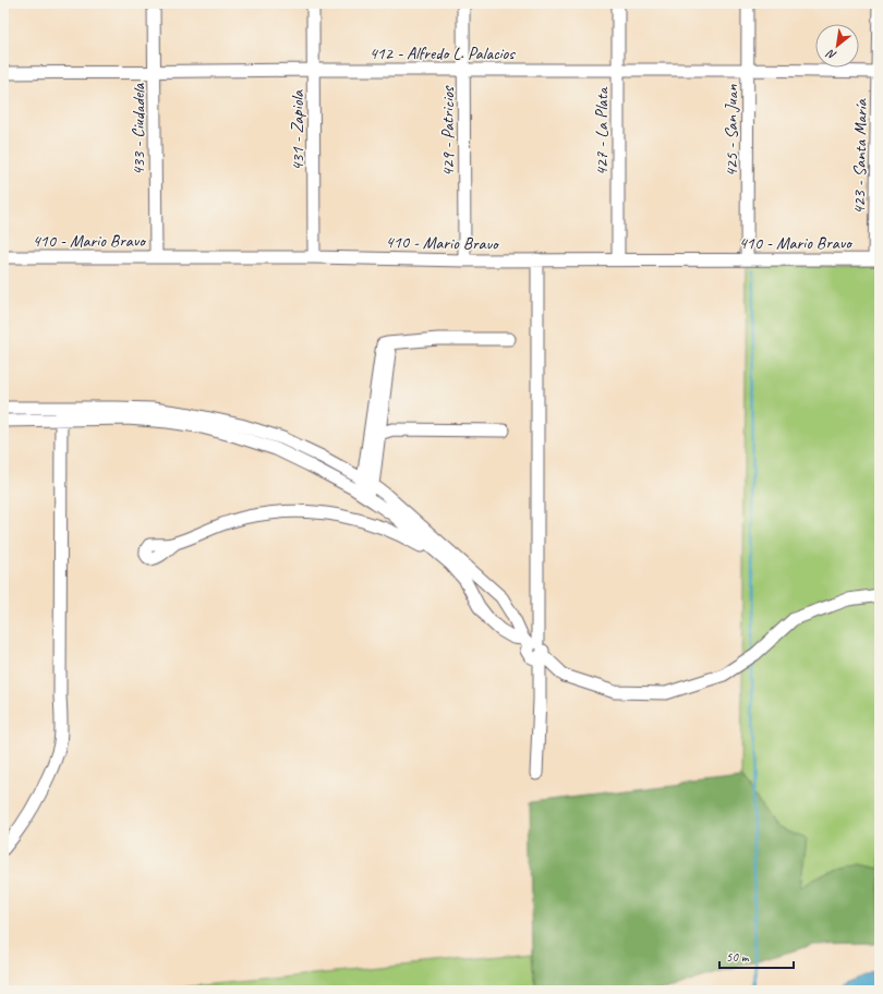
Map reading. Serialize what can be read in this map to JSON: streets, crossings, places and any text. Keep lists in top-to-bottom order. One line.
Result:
{"streets":{"street":["412 - Alfredo L. Palacios","433 - Ciudadela","431 - Zapiola","425 - San Juan","429 - Patricios","427 - La Plata","423 - Santa María","410 - Mario Bravo"]},"crossings":[["412 - Alfredo L. Palacios","433 - Ciudadela"],["412 - Alfredo L. Palacios","431 - Zapiola"],["412 - Alfredo L. Palacios","425 - San Juan"],["412 - Alfredo L. Palacios","429 - Patricios"],["412 - Alfredo L. Palacios","427 - La Plata"],["412 - Alfredo L. Palacios","423 - Santa María"],["433 - Ciudadela","410 - Mario Bravo"],["431 - Zapiola","410 - Mario Bravo"],["425 - San Juan","410 - Mario Bravo"],["429 - Patricios","410 - Mario Bravo"],["427 - La Plata","410 - Mario Bravo"],["423 - Santa María","410 - Mario Bravo"]],"scale_bar":"50 m","north":"bottom left"}
